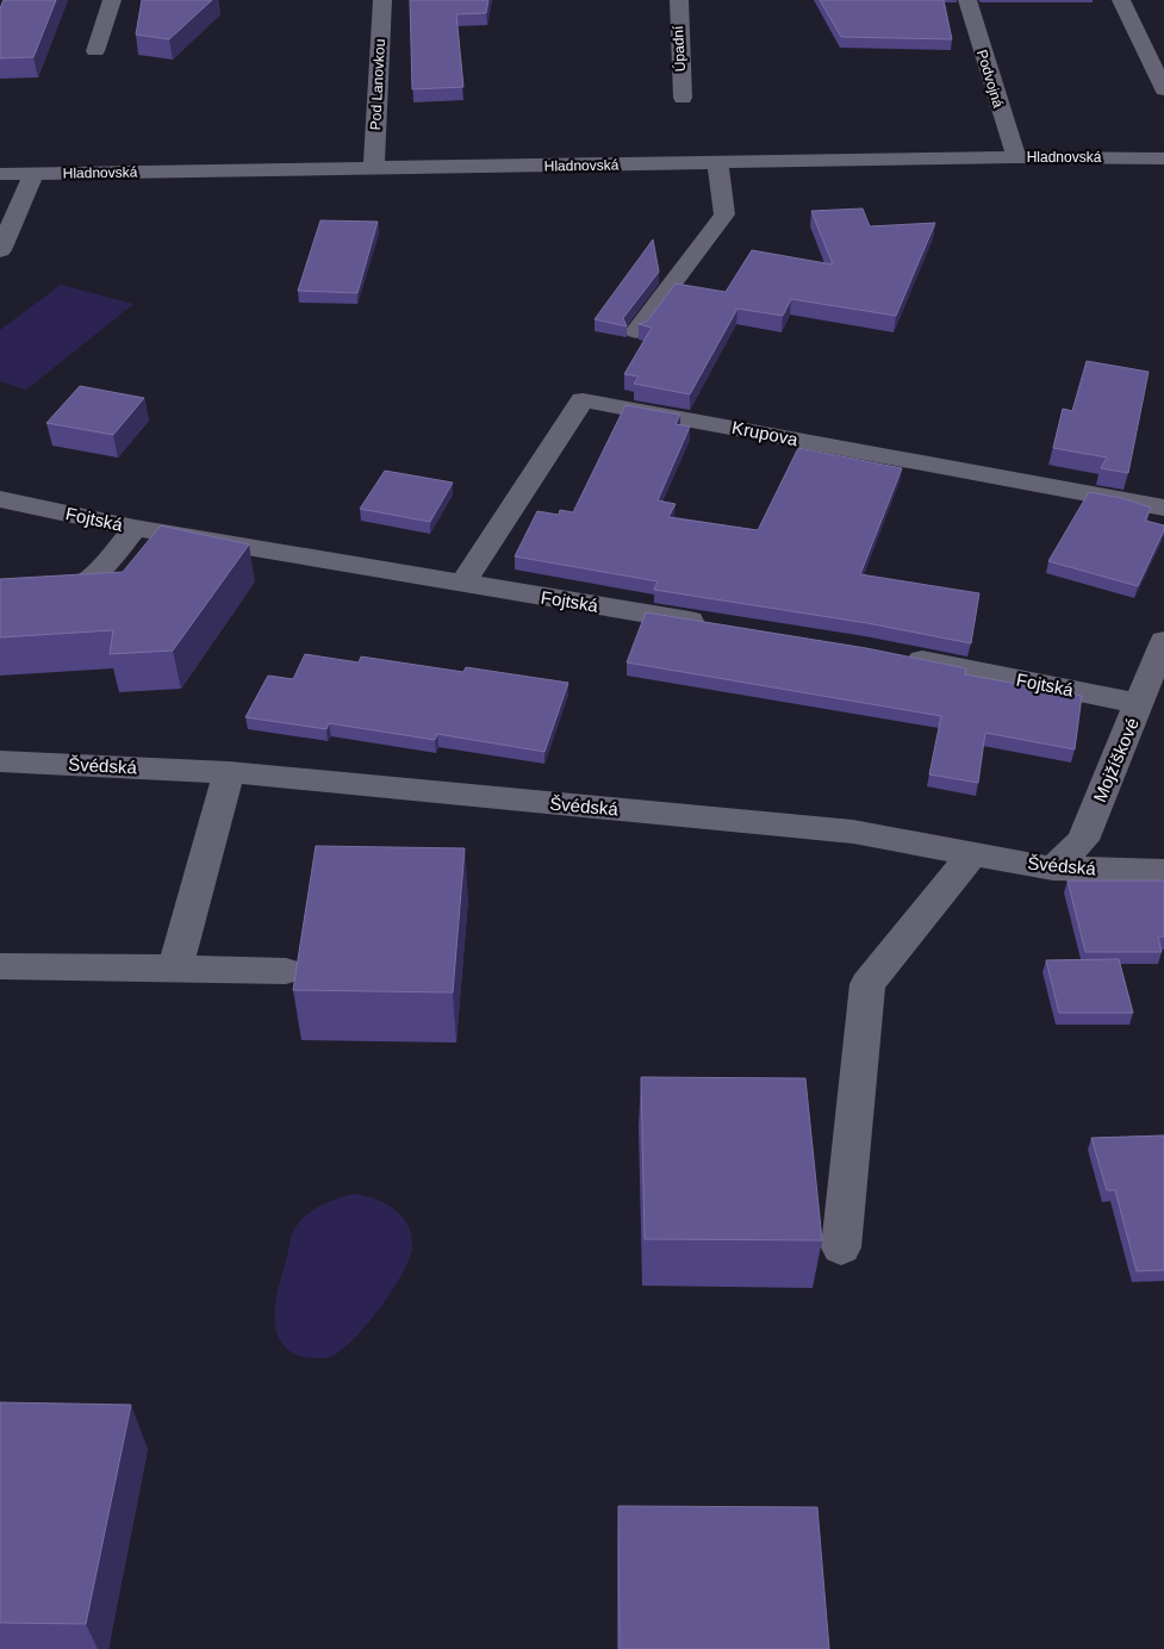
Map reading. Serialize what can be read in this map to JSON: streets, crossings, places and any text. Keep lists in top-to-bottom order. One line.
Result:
{"streets":{"street":["Úpadní","Podvojná","Pod Lanovkou","Hladnovská","Krupova","Fojtská","Mojžíškové","Švédská"]},"crossings":[["Podvojná","Hladnovská"],["Pod Lanovkou","Hladnovská"],["Krupova","Fojtská"],["Fojtská","Mojžíškové"],["Mojžíškové","Švédská"]]}
